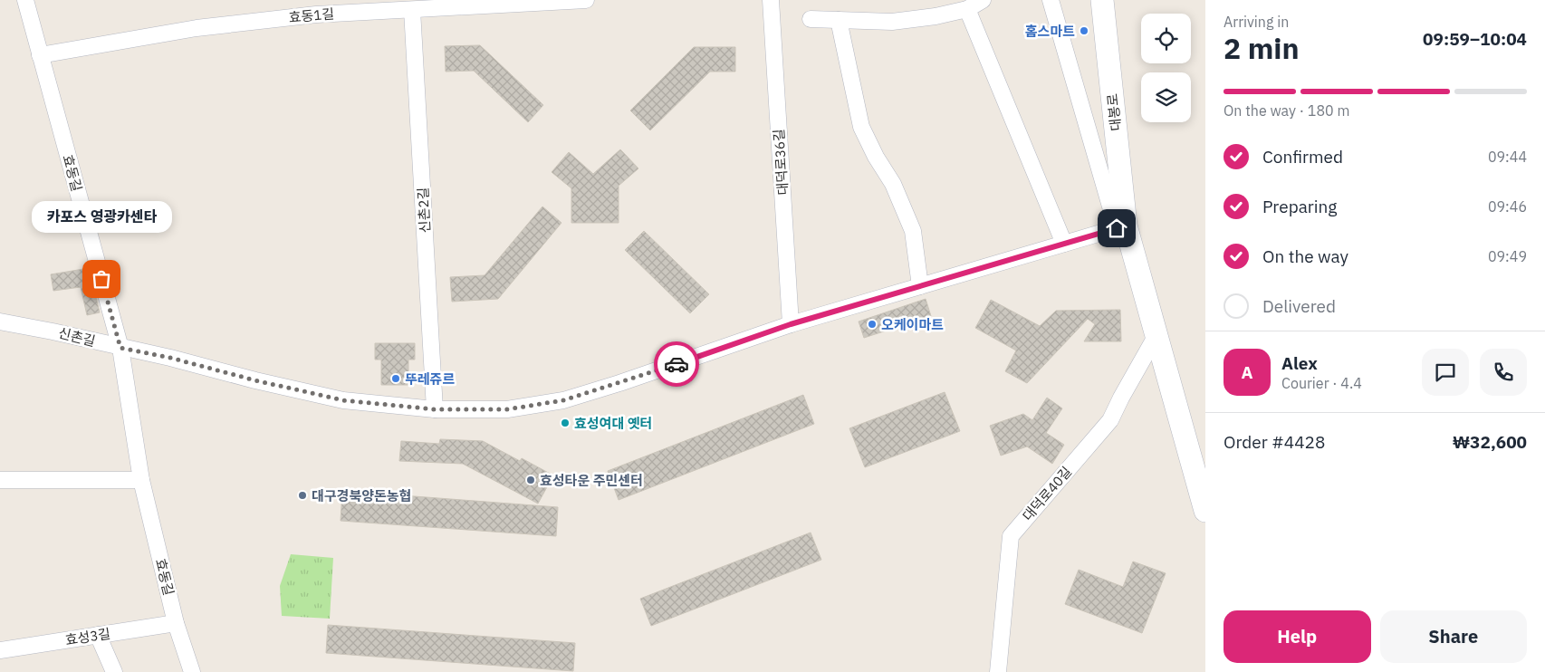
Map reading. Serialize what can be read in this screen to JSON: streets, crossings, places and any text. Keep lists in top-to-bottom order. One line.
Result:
{"streets":{"street":["효동1길","대봉로","대덕로36길","효동길","신촌2길","신촌길","대덕로40길","효성3길"]},"crossings":[["효동1길","효동길"],["효동1길","신촌2길"],["대봉로","신촌길"],["대봉로","대덕로40길"],["대덕로36길","신촌길"],["효동길","신촌길"],["효동길","효성3길"],["신촌2길","신촌길"]],"places":["홈스마트","카포스 영광카센타","오케이마트","뚜레쥬르","효성여대 옛터","효성타운 주민센터","대구경북양돈농협"],"page":{"heading":["2 min","Arriving in","09:59–10:04"],"panel":["Alex","Courier · 4.4","Order #4428","₩32,600"],"bar":"On the way · 180 m","list":[["Confirmed","09:44"],["Preparing","09:46"],["On the way","09:49"],"Delivered"],"bubble":"카포스 영광카센타","round":"A","buttons":["Help","Share"]}}
